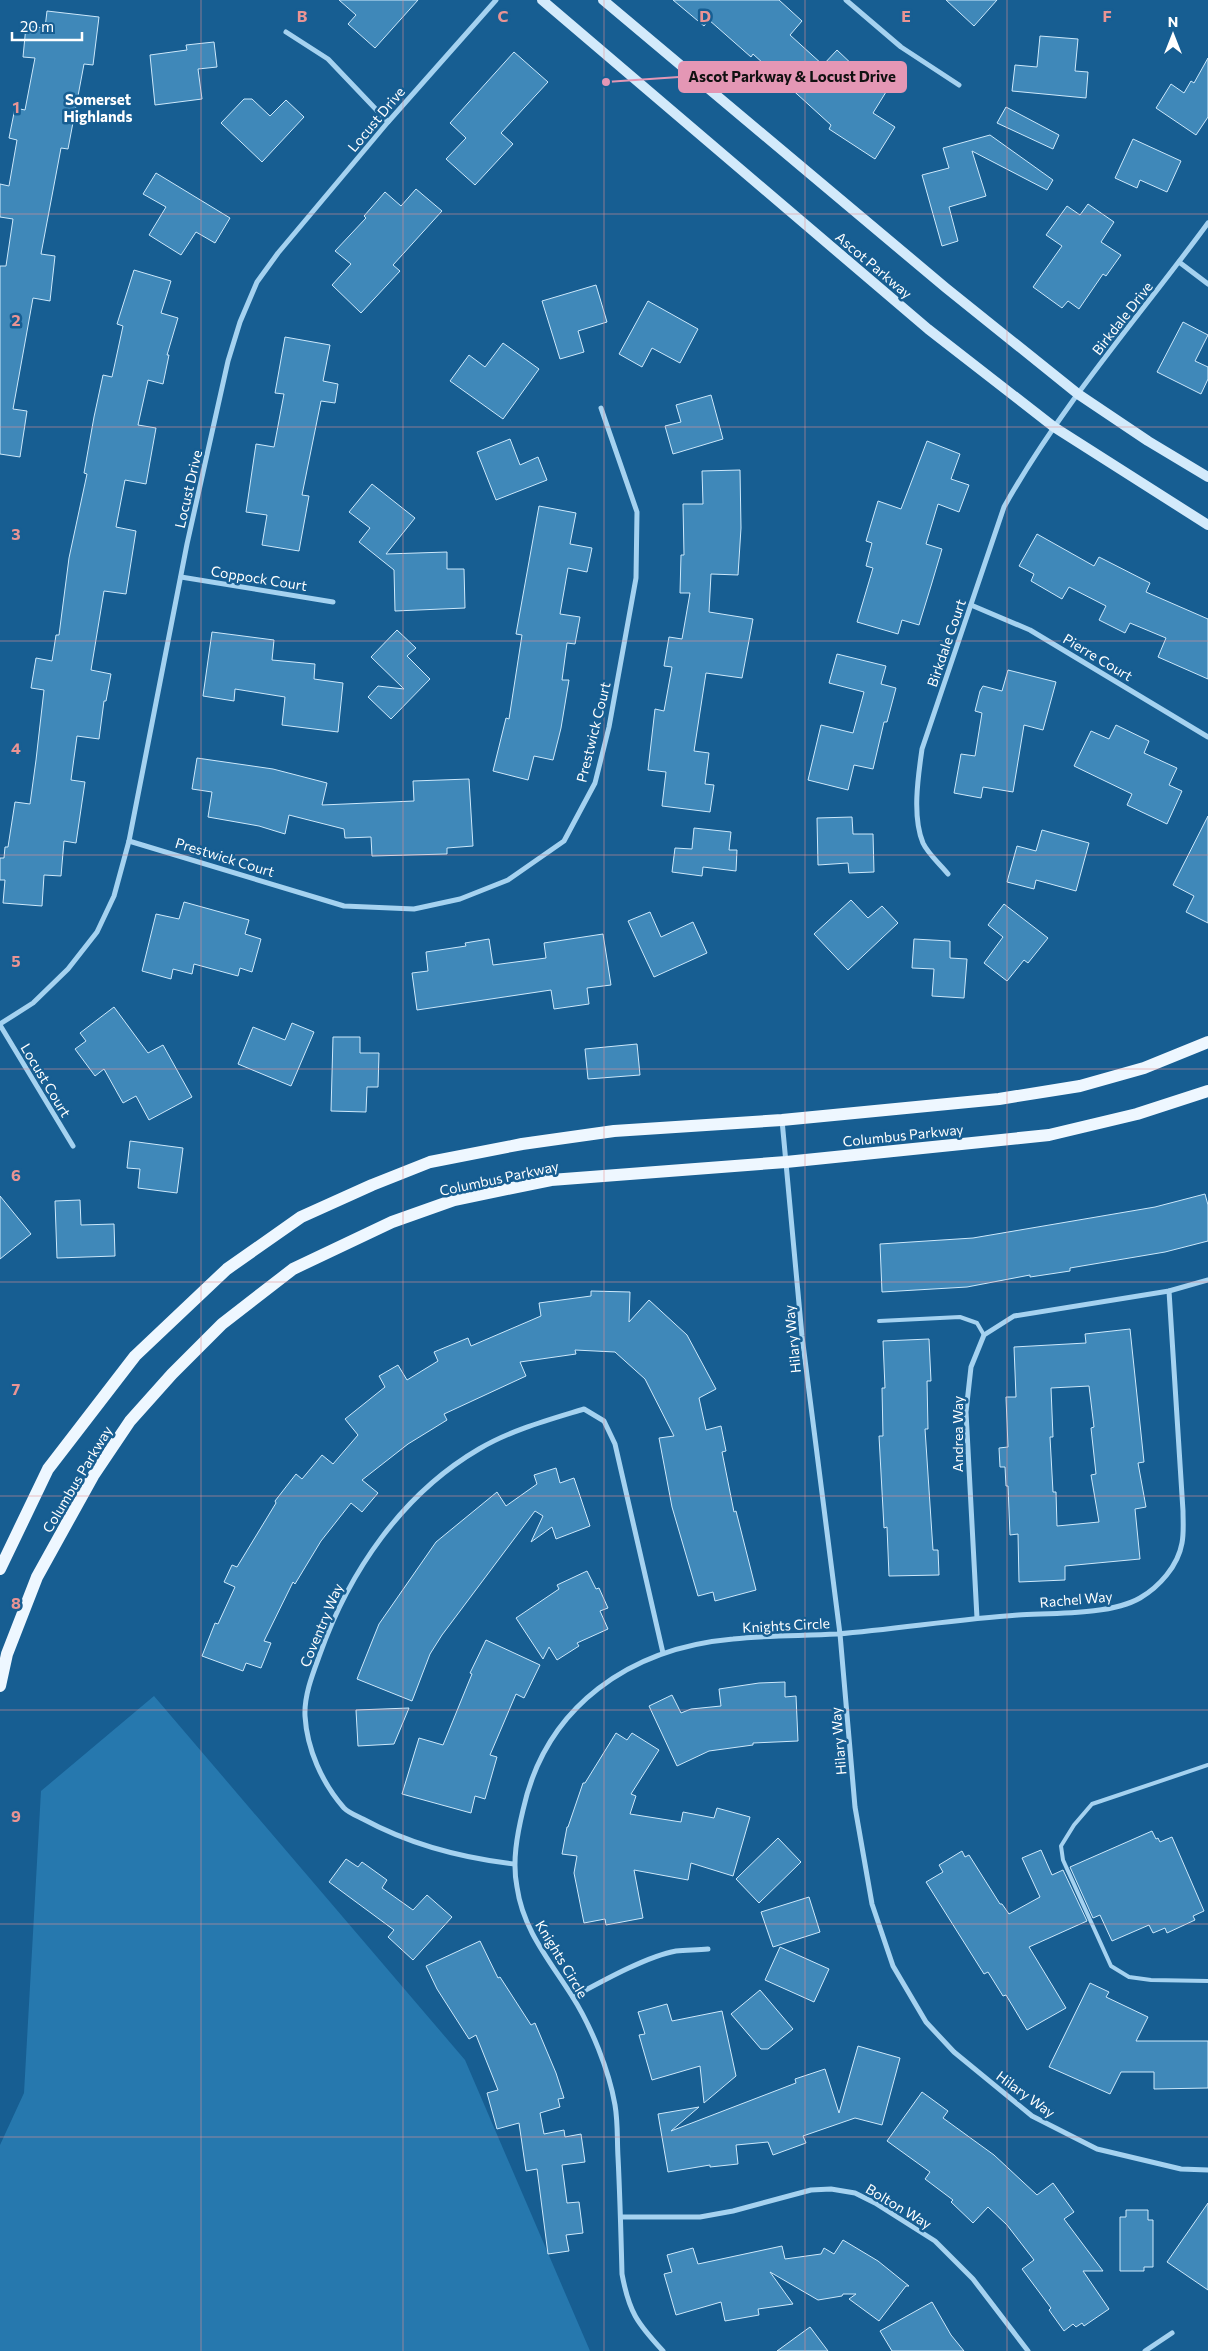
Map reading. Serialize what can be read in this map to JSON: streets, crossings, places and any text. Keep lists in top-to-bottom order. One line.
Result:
{"streets":{"main road":["Ascot Parkway","Columbus Parkway"],"street":["Locust Drive","Birkdale Drive","Coppock Court","Birkdale Court","Pierre Court","Prestwick Court","Locust Court","Hilary Way","Andrea Way","Rachel Way","Coventry Way","Knights Circle","Bolton Way"]},"crossings":[["Locust Drive","Coppock Court"],["Locust Drive","Prestwick Court"],["Locust Drive","Locust Court"],["Ascot Parkway","Birkdale Drive"],["Ascot Parkway","Birkdale Court"],["Birkdale Drive","Birkdale Court"],["Birkdale Court","Pierre Court"],["Columbus Parkway","Hilary Way"],["Hilary Way","Rachel Way"],["Hilary Way","Knights Circle"],["Andrea Way","Rachel Way"],["Rachel Way","Knights Circle"],["Coventry Way","Knights Circle"],["Knights Circle","Bolton Way"]],"districts":["Somerset Highlands"],"places":["Ascot Parkway & Locust Drive"],"scale_bar":"20 m","north":"top","grid":{"columns":["B","C","D","E","F"],"rows":["1","2","3","4","5","6","7","8","9"]}}
